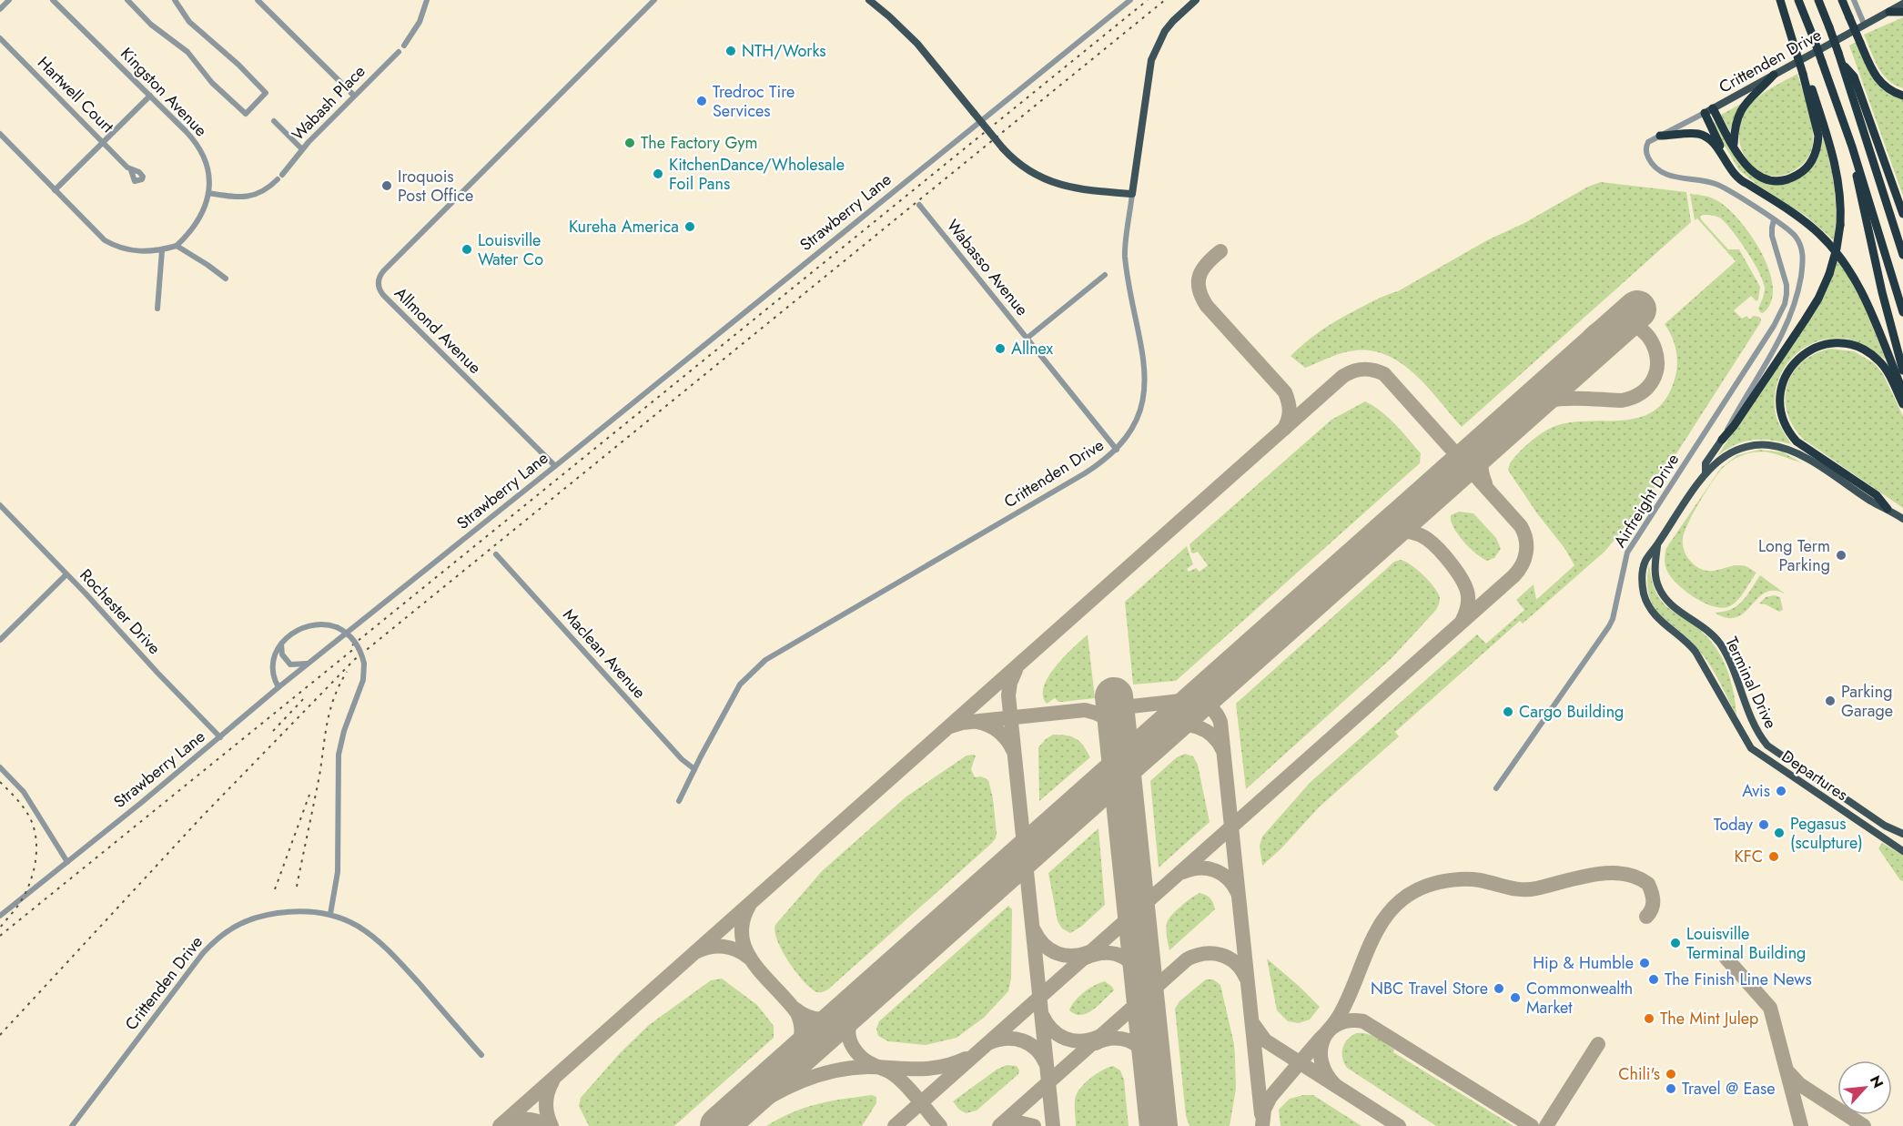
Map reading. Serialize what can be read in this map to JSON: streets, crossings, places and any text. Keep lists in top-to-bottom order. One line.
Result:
{"streets":{"main road":["Crittenden Drive","Terminal Drive","Departures"],"street":["Kingston Avenue","Hartwell Court","Wabash Place","Strawberry Lane","Wabasso Avenue","Allmond Avenue","Airfreight Drive","Rochester Drive","Maclean Avenue"]},"crossings":[["Crittenden Drive","Wabasso Avenue"],["Crittenden Drive","Airfreight Drive"],["Crittenden Drive","Maclean Avenue"],["Kingston Avenue","Hartwell Court"],["Kingston Avenue","Wabash Place"],["Hartwell Court","Wabash Place"],["Strawberry Lane","Allmond Avenue"],["Strawberry Lane","Rochester Drive"],["Terminal Drive","Departures"]],"places":["NTH/Works","Tredroc Tire Services","The Factory Gym","KitchenDance/Wholesale Foil Pans","Iroquois Post Office","Kureha America","Louisville Water Co","Allnex","Long Term Parking","Parking Garage","Cargo Building","Avis","Today","Pegasus (sculpture)","KFC","Louisville Terminal Building","Hip & Humble","The Finish Line News","NBC Travel Store","Commonwealth Market","The Mint Julep","Chili's","Travel @ Ease"],"north":"top right"}
